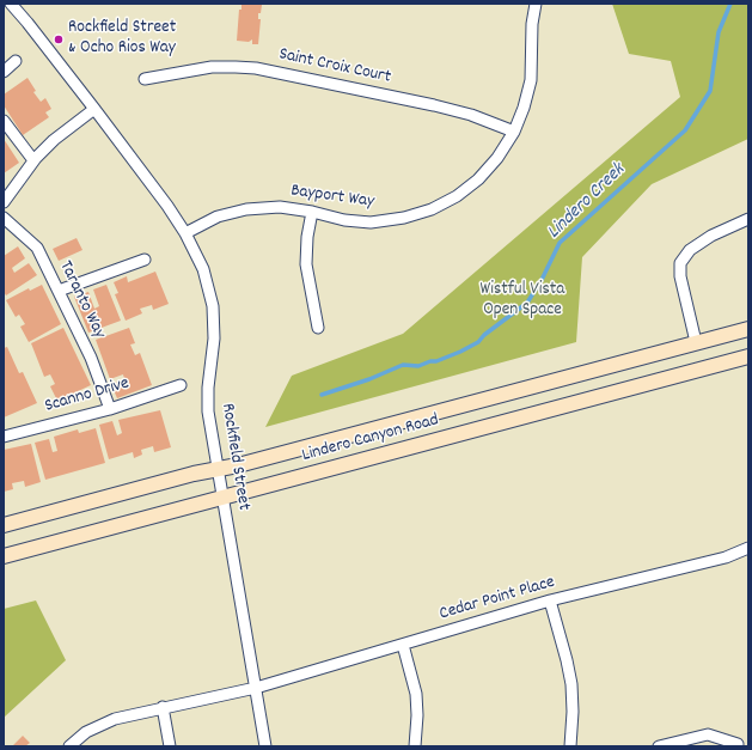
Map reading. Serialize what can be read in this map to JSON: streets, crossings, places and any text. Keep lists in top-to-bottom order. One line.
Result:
{"streets":{"main road":["Lindero Canyon Road"],"street":["Saint Croix Court","Bayport Way","Taranto Way","Scanno Drive","Rockfield Street","Cedar Point Place"]},"crossings":[["Saint Croix Court","Bayport Way"],["Bayport Way","Rockfield Street"],["Taranto Way","Scanno Drive"],["Lindero Canyon Road","Rockfield Street"],["Rockfield Street","Cedar Point Place"]],"water":["Lindero Creek"],"parks":["Wistful Vista Open Space"],"places":["Rockfield Street & Ocho Rios Way"]}
